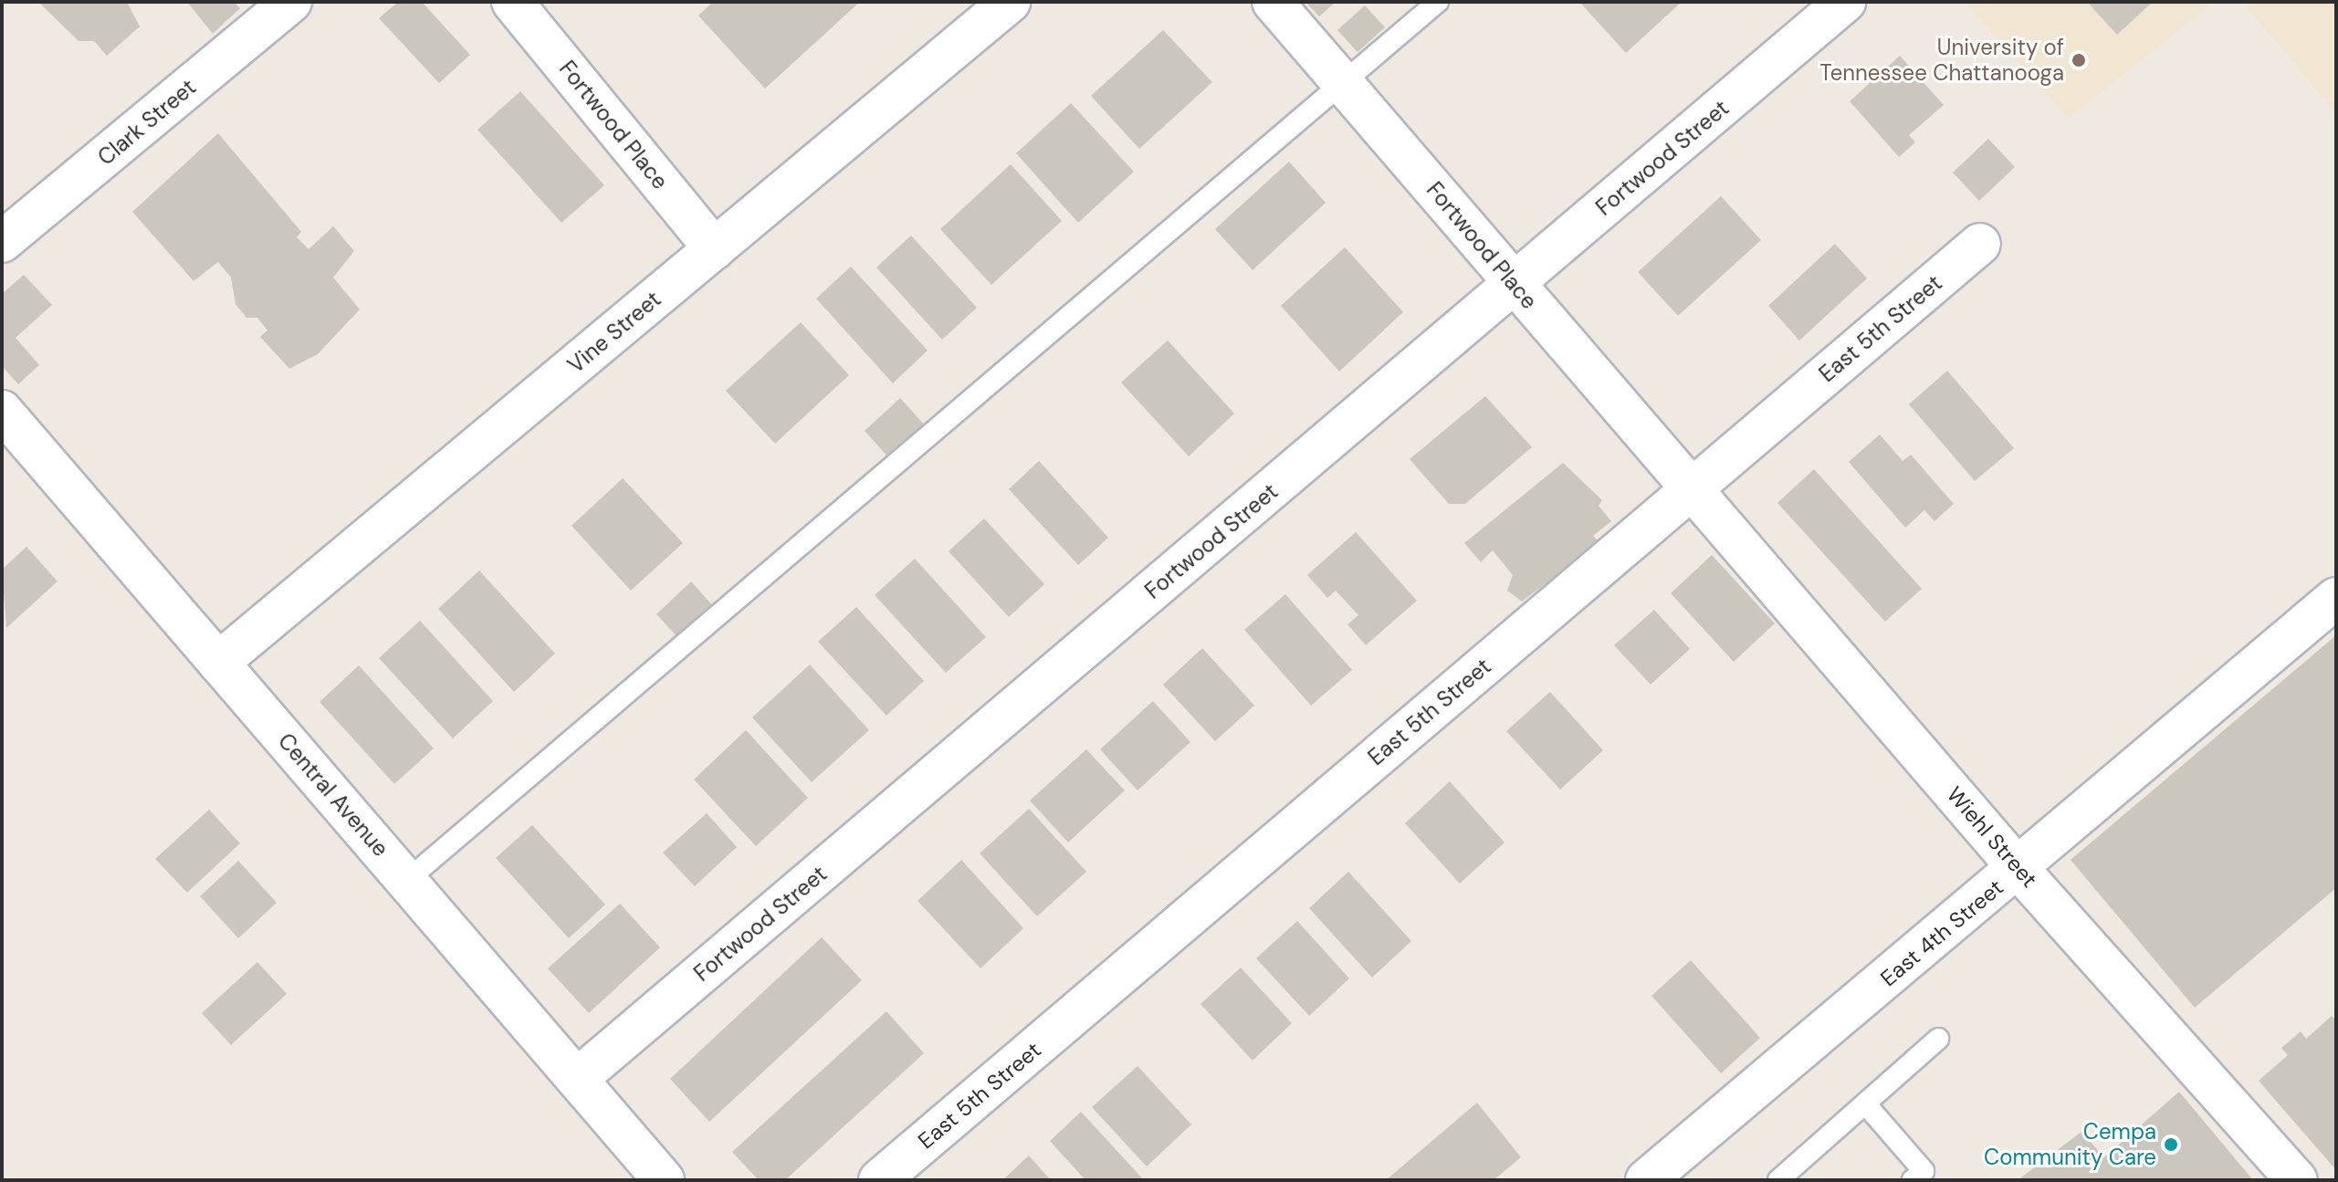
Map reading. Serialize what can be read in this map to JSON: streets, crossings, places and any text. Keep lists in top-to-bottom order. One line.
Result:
{"streets":{"street":["Clark Street","Fortwood Place","Fortwood Street","East 5th Street","Vine Street","Central Avenue","Wiehl Street","East 4th Street"]},"crossings":[["Fortwood Place","Fortwood Street"],["Fortwood Place","East 5th Street"],["Fortwood Place","Vine Street"],["Fortwood Place","Wiehl Street"],["Fortwood Street","Central Avenue"],["East 5th Street","Wiehl Street"],["Vine Street","Central Avenue"],["Wiehl Street","East 4th Street"]],"places":["University of Tennessee Chattanooga","Cempa Community Care"]}
